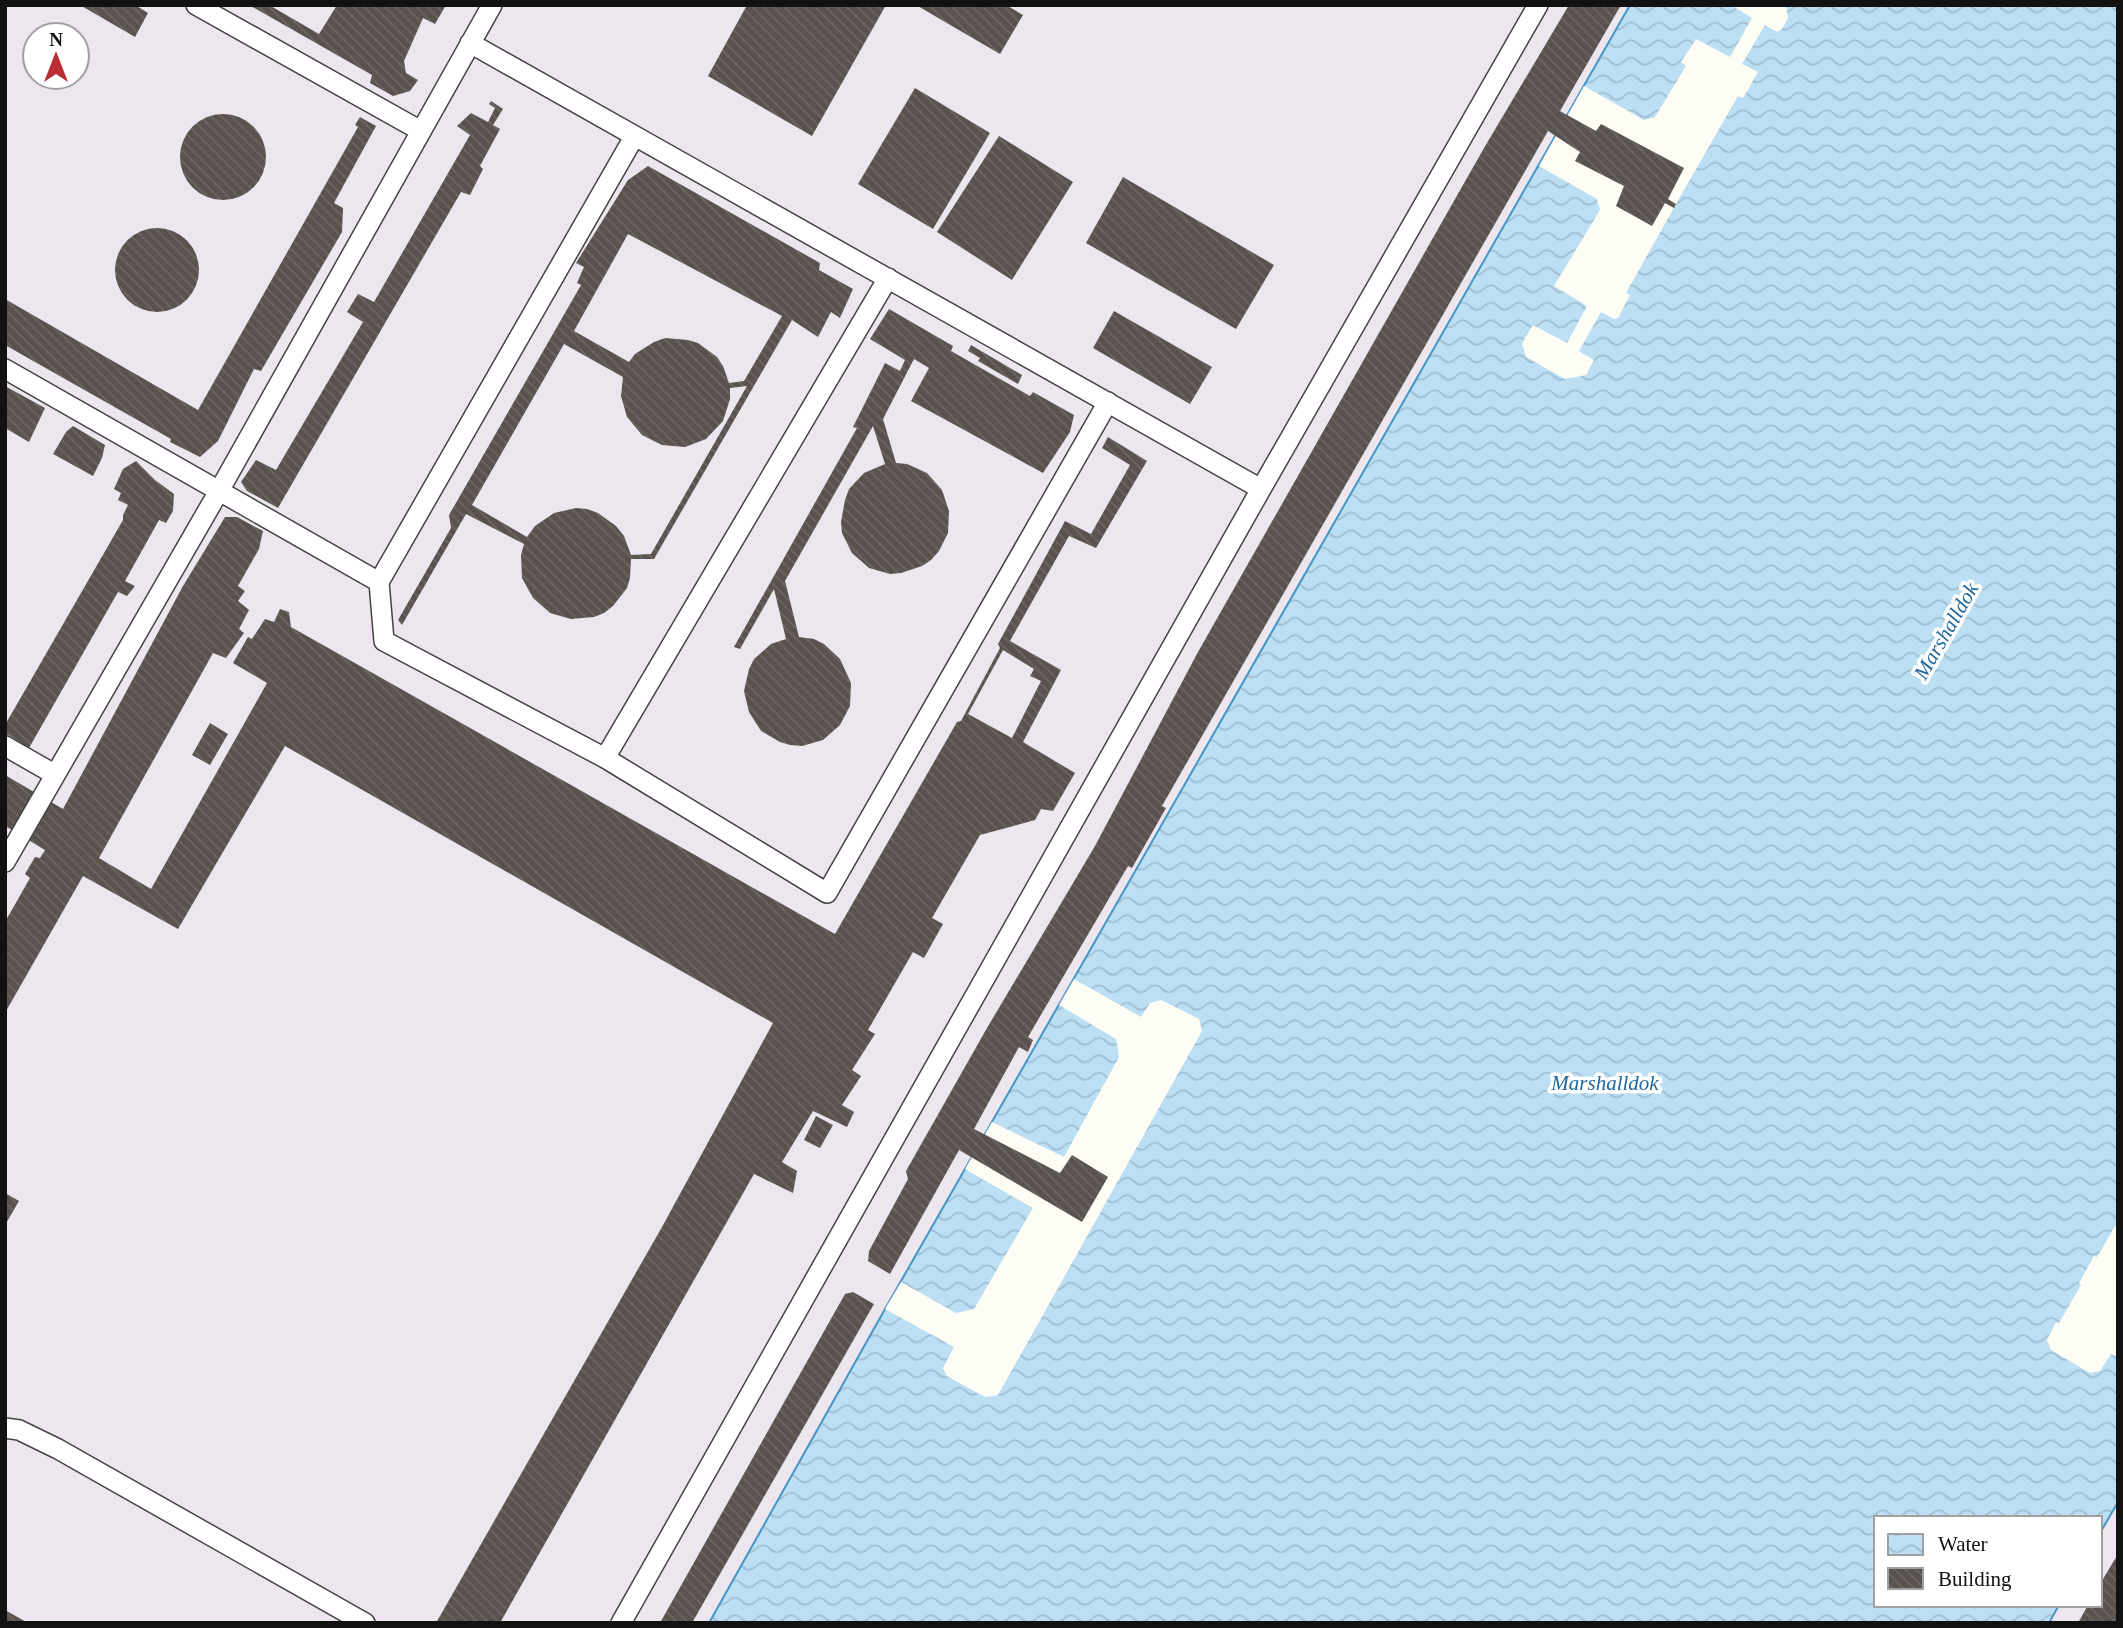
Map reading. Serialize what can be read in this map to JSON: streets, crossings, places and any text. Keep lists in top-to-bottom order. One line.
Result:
{"water":["Marshalldok"],"legend":["Water","Building"],"north":"top"}
